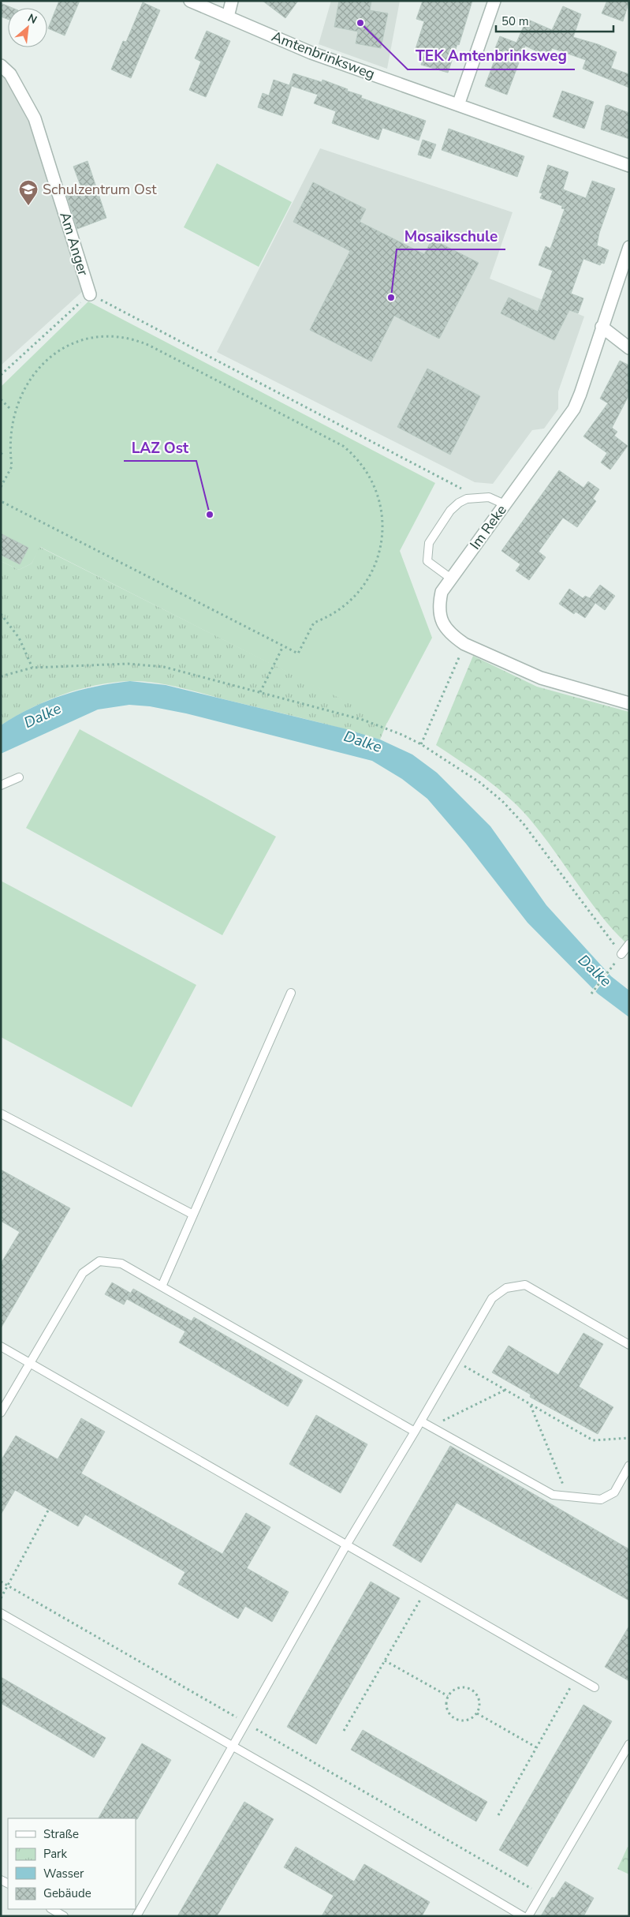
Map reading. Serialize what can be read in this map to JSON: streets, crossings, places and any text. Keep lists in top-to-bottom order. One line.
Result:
{"streets":{"street":["Amtenbrinksweg","Am Anger","Im Reke"]},"water":["Dalke"],"places":{"other":["TEK Amtenbrinksweg","Mosaikschule","LAZ Ost"],"school or university":["Schulzentrum Ost"]},"legend":["Straße","Park","Wasser","Gebäude"],"scale_bar":"50 m","north":"top right"}
